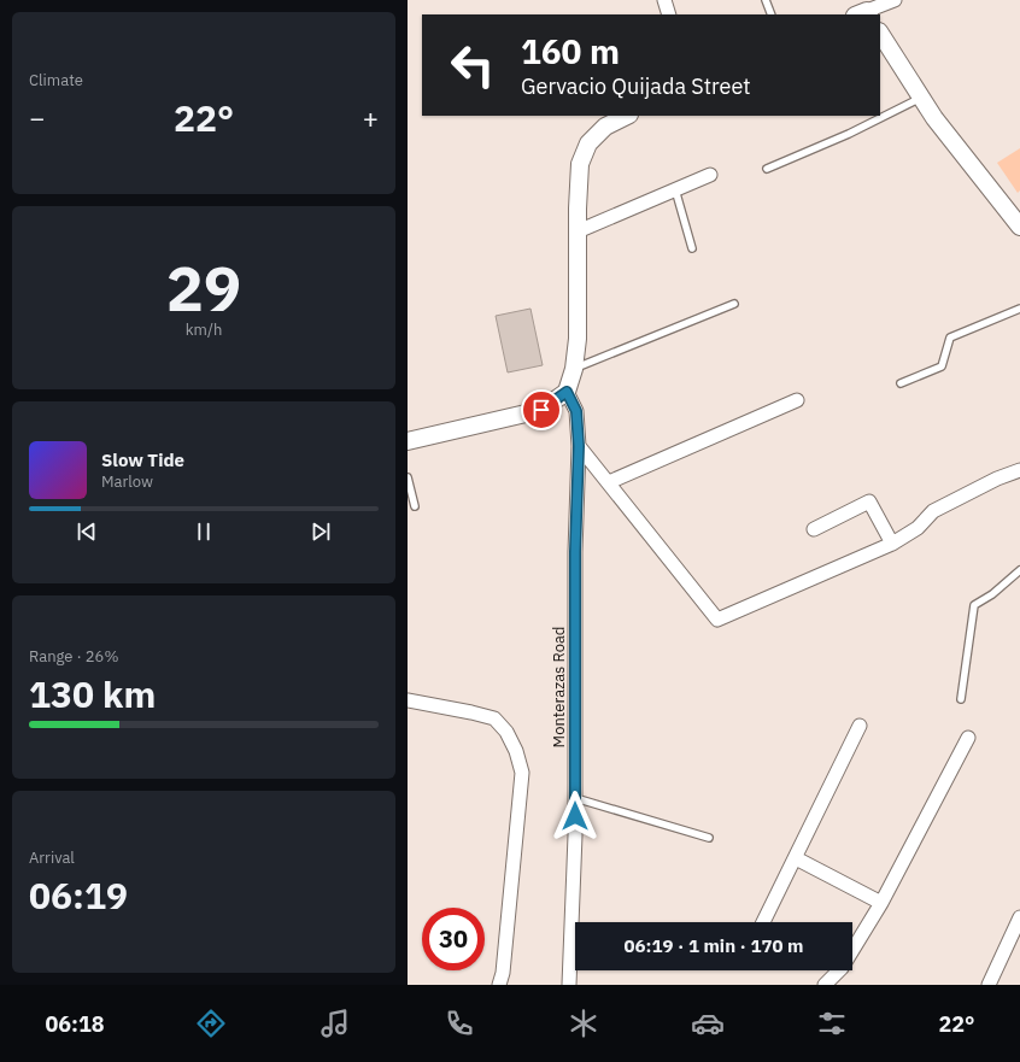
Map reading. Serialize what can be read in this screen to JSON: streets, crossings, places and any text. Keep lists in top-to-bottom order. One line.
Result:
{"streets":{"street":["Monterazas Road"]},"page":{"tile":["Climate",["29","km/h"],["Range · 26%","130 km"],["Arrival","06:19"]],"turn":["160 m","Gervacio Quijada Street"],"heat":["−","22°","+"],"song":["Slow Tide","Marlow"],"limit":"30","trip":"06:19 · 1 min · 170 m","tabs":["06:18","22°"]}}
